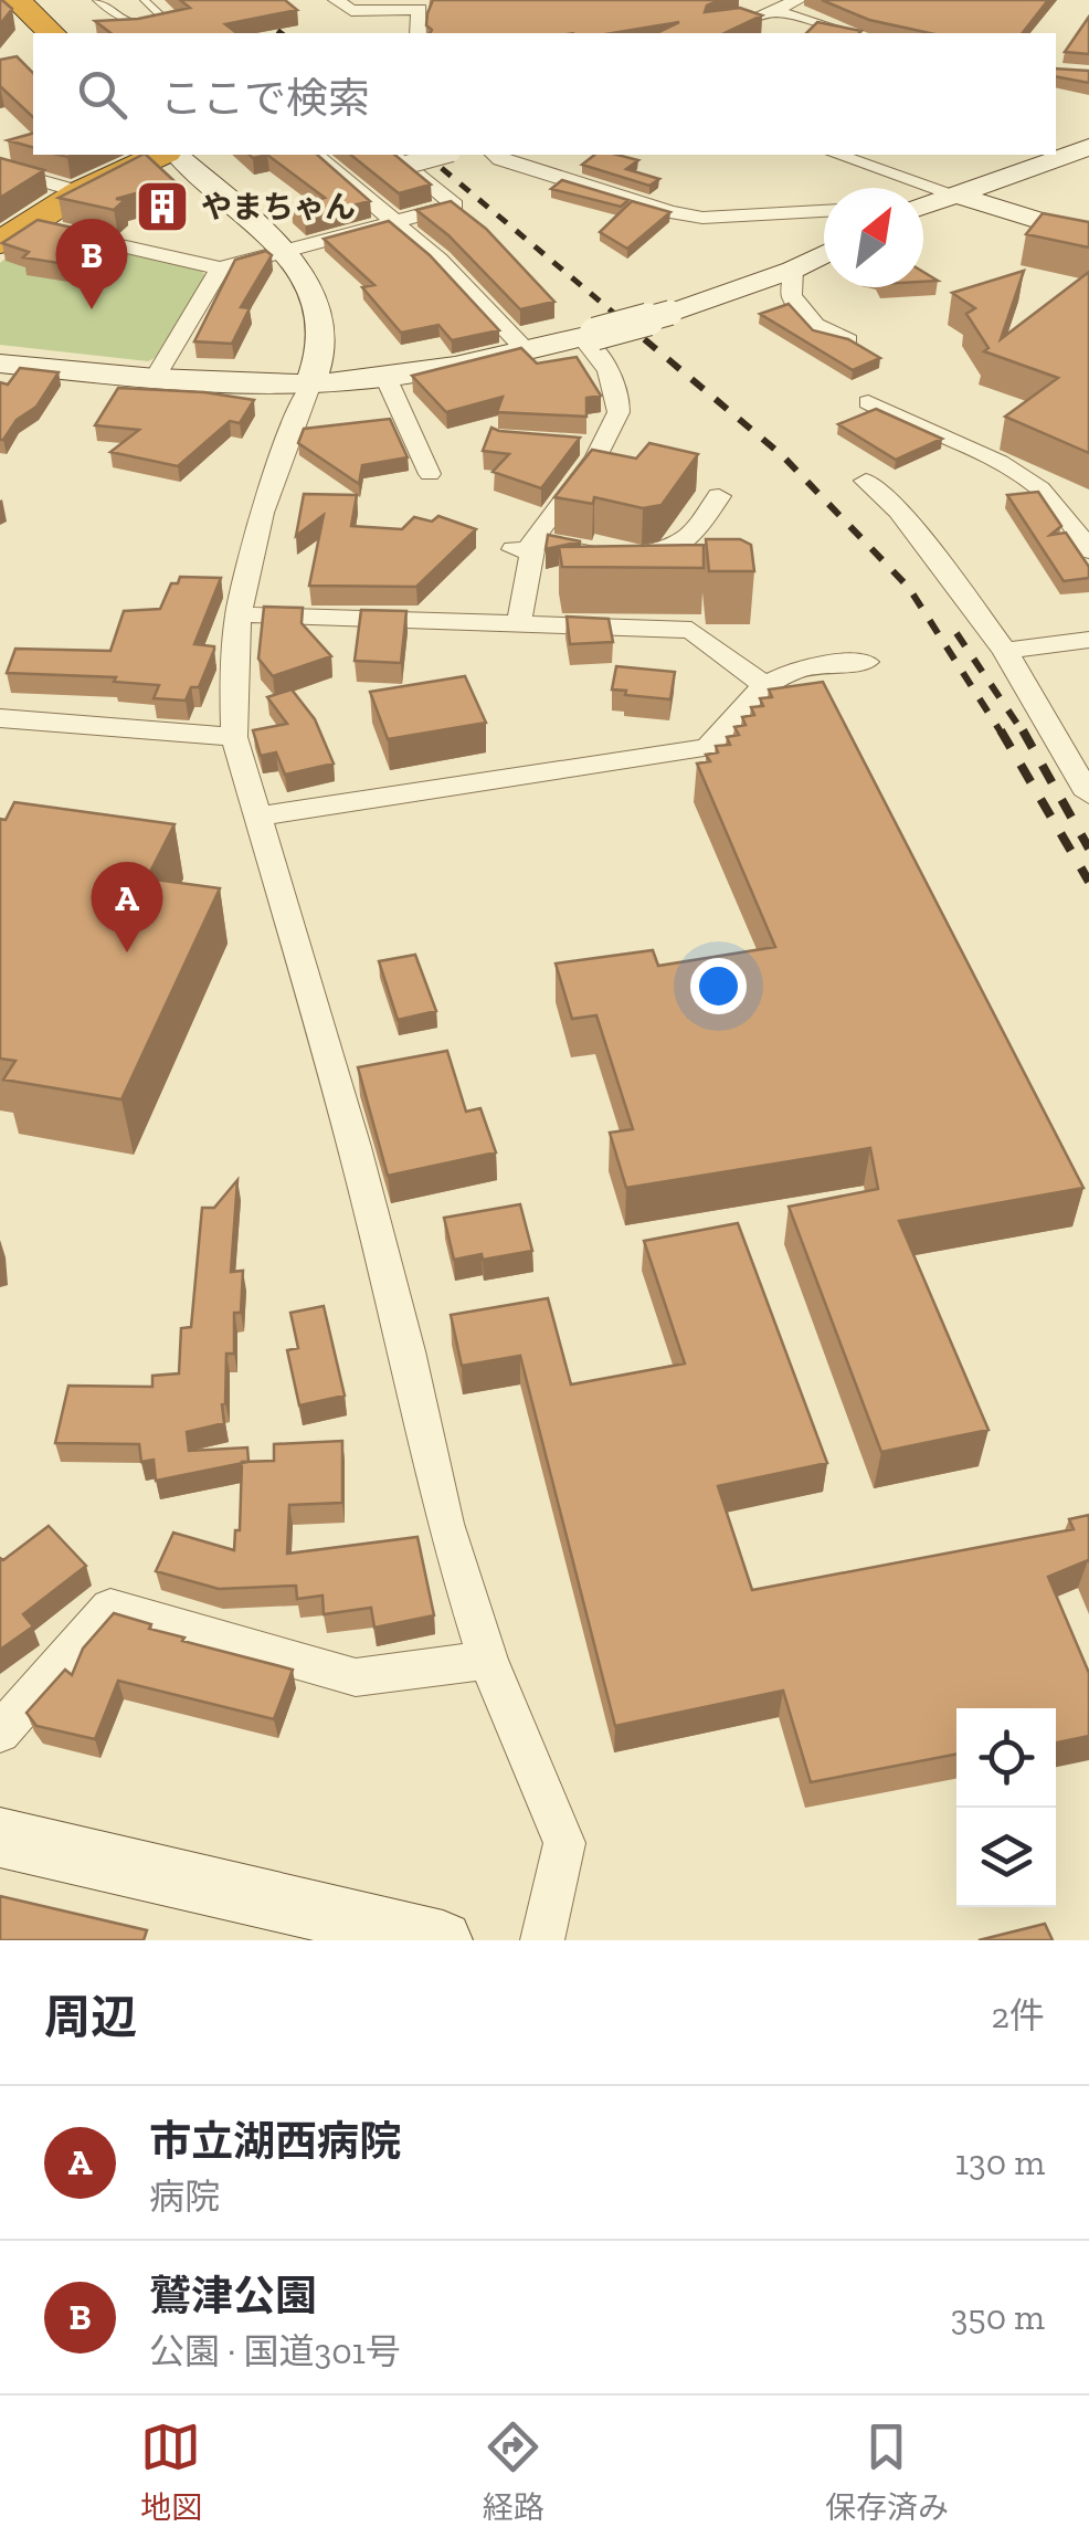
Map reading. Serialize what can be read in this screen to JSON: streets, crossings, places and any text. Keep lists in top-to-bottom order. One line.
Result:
{"places":{"building":["やまちゃん"]},"north":"top right","page":{"search":"ここで検索","pins":["B","A"],"heading":["周辺","2件"],"list":[{"mark":"A","name":"市立湖西病院","note":"病院","value":"130 m"},{"mark":"B","name":"鷲津公園","note":"公園 · 国道301号","value":"350 m"}],"nav":["地図","経路","保存済み"]}}
